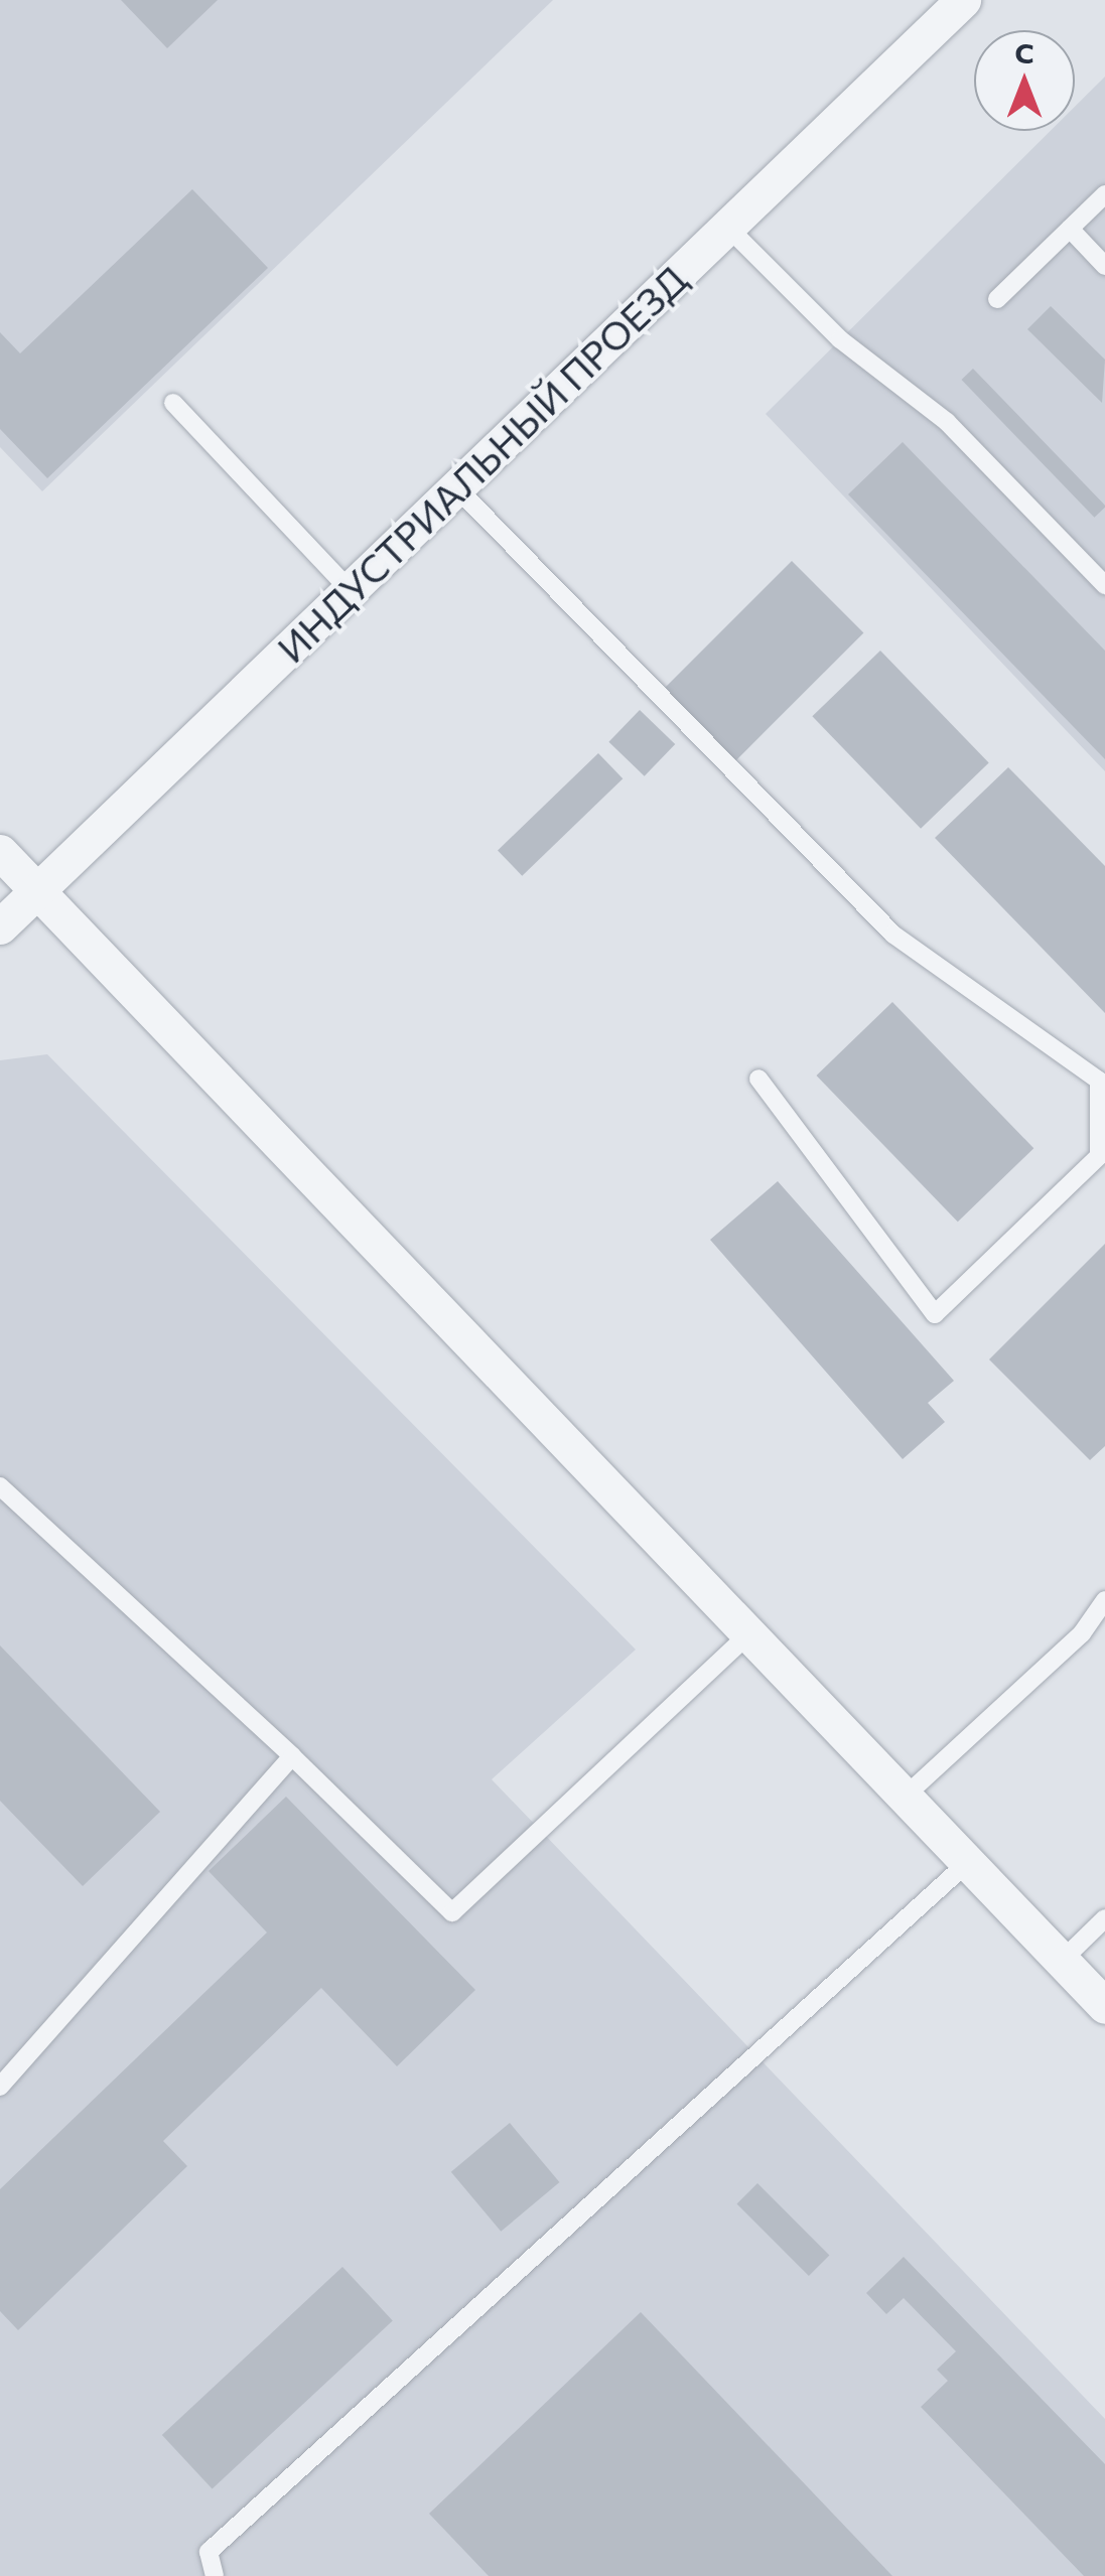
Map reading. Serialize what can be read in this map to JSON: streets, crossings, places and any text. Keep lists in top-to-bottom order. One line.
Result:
{"streets":{"street":["ИНДУСТРИАЛЬНЫЙ ПРОЕЗД"]},"north":"top"}
